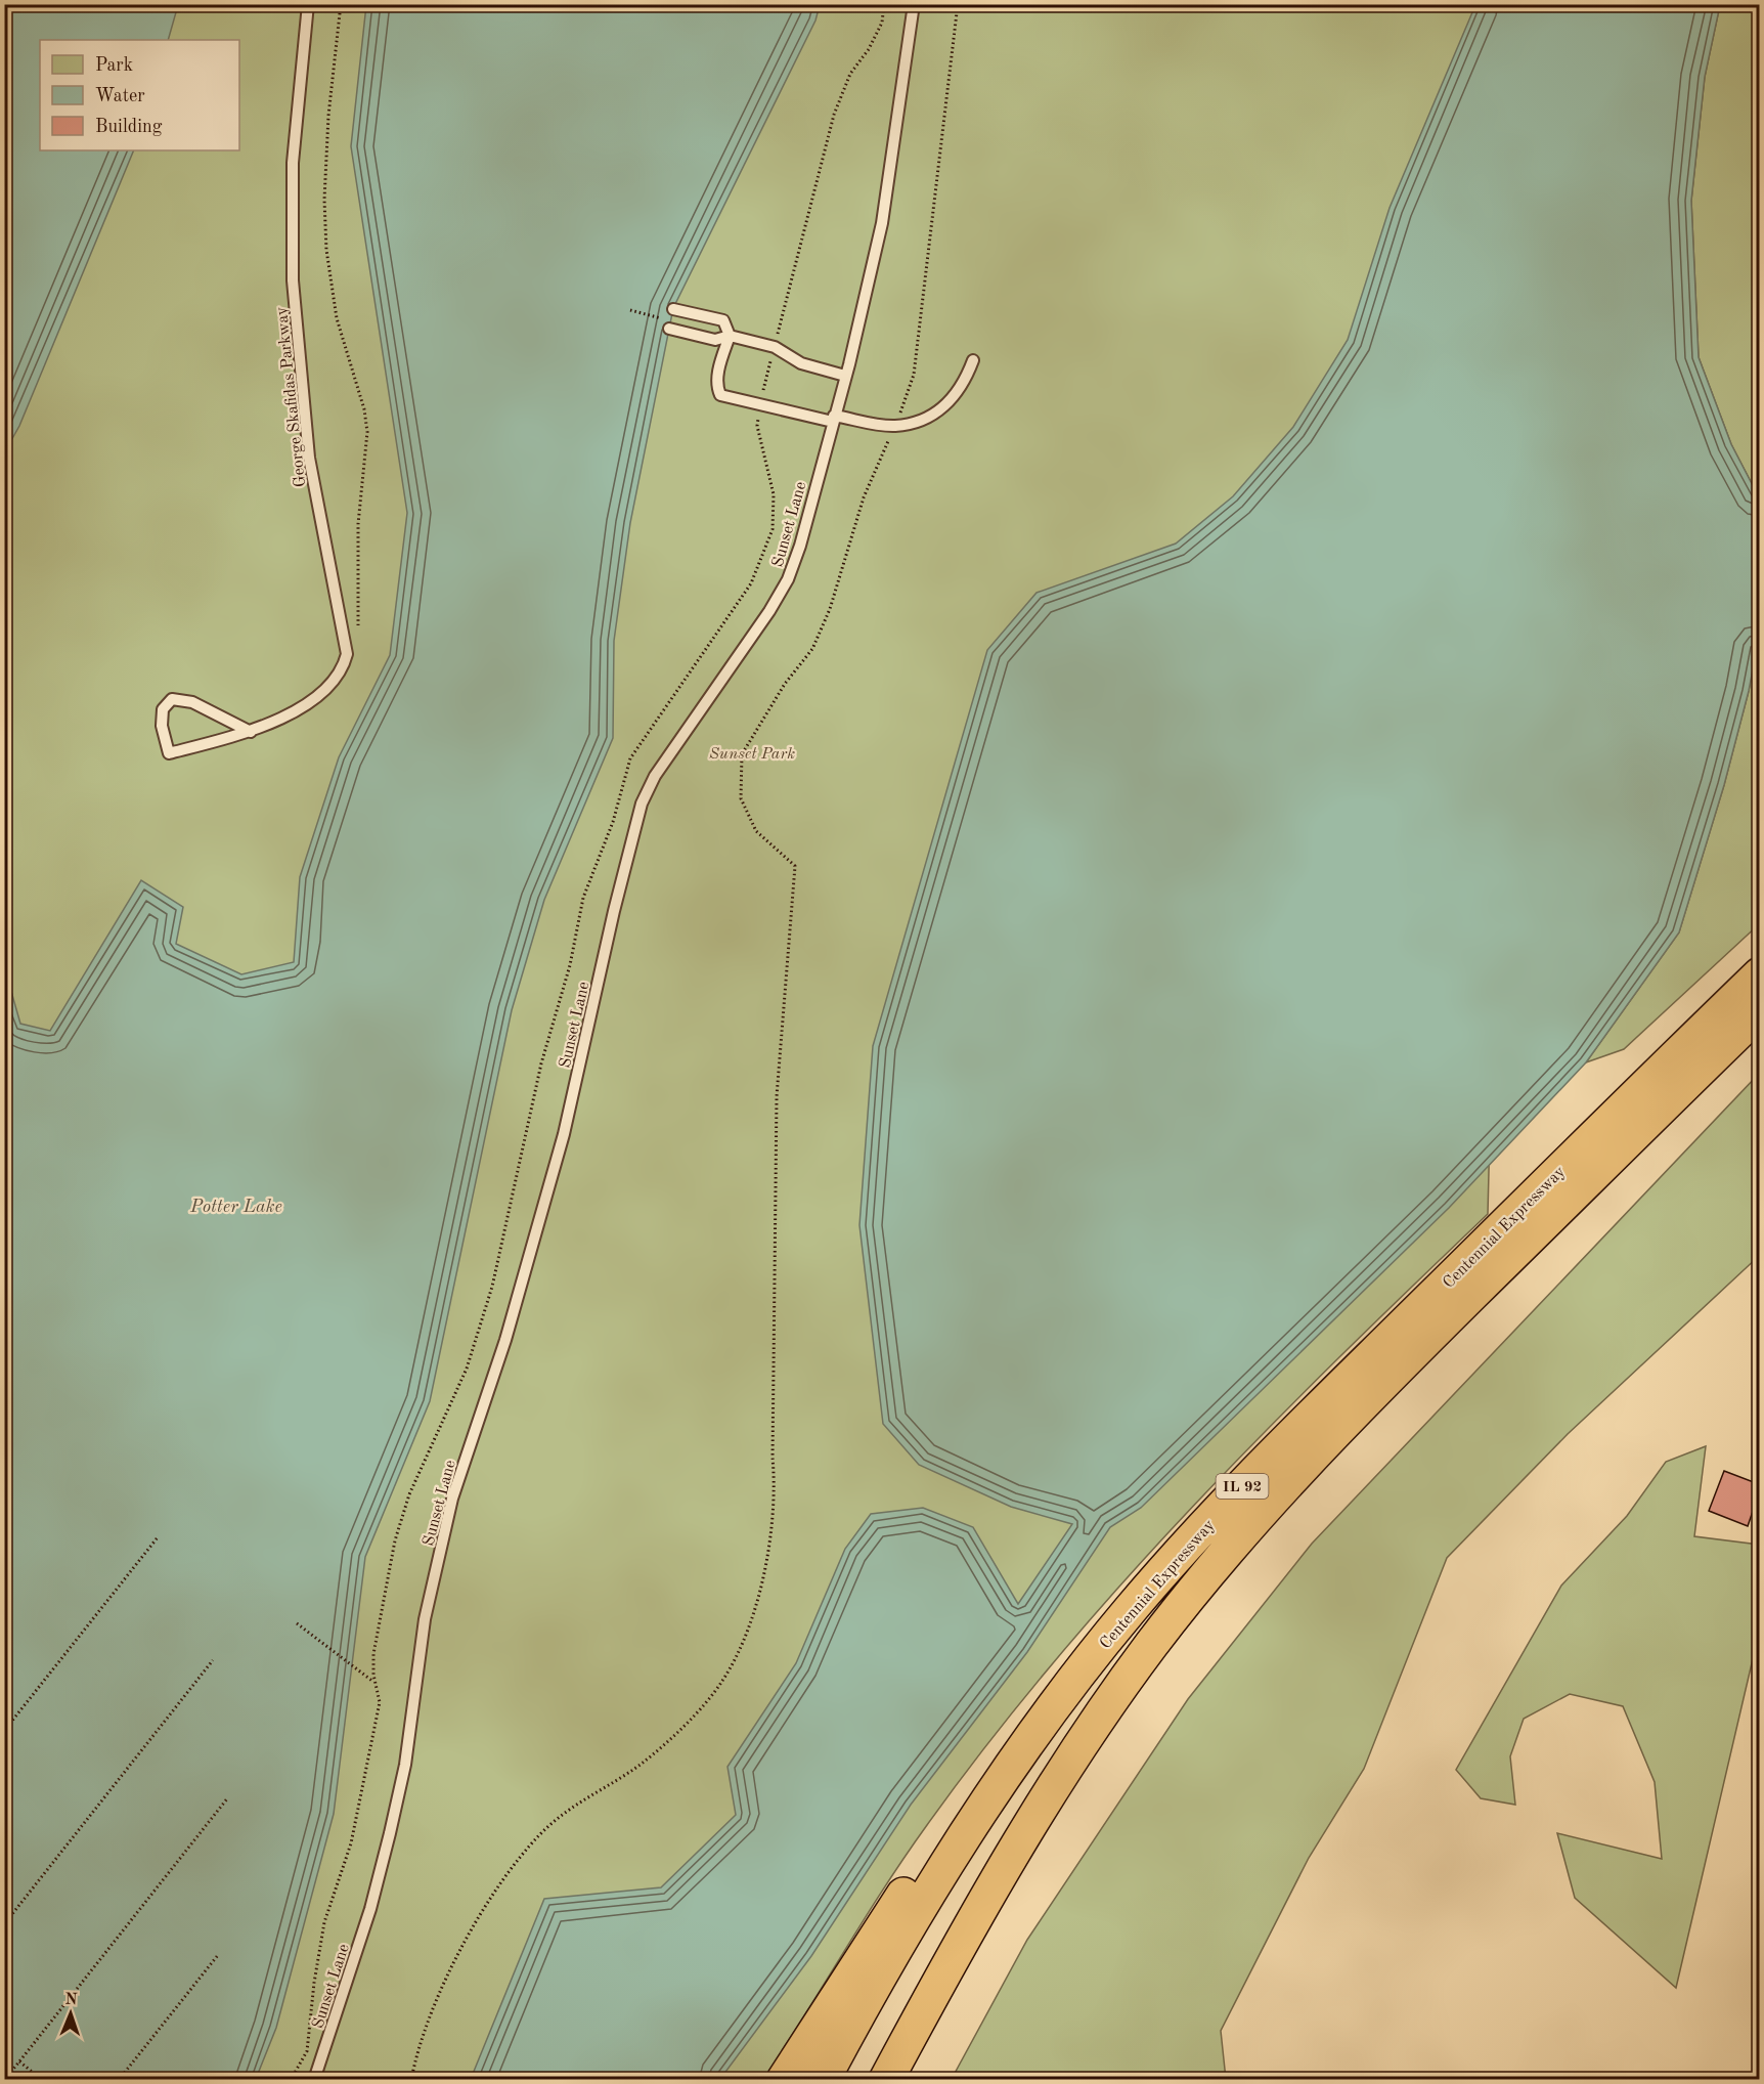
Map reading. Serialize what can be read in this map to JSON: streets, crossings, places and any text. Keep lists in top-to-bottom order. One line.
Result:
{"streets":{"highway":["Centennial Expressway","IL 92"],"lane":["George Skafidas Parkway","Sunset Lane"]},"water":["Potter Lake"],"parks":["Sunset Park"],"legend":["Park","Water","Building"],"north":"top"}
